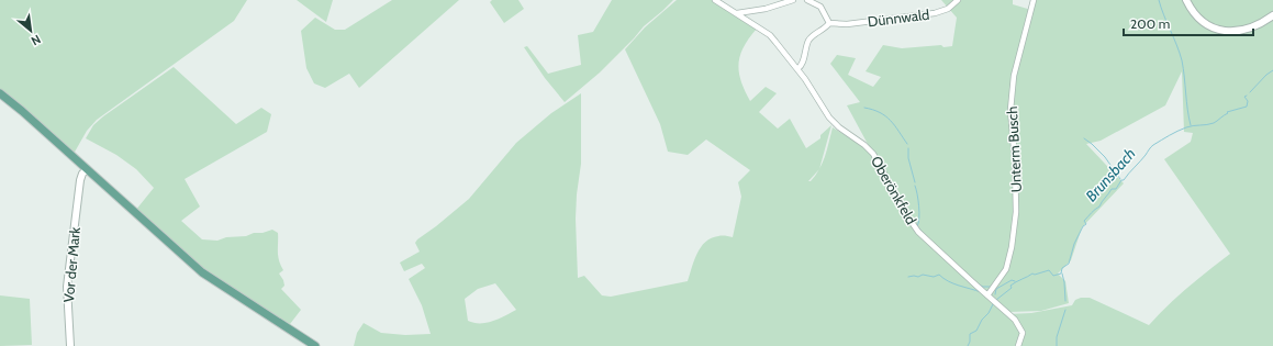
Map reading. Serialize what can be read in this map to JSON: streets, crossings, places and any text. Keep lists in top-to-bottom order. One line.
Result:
{"streets":{"street":["Dünnwald","Unterm Busch","Oberönkfeld","Vor der Mark"]},"crossings":[["Unterm Busch","Oberönkfeld"]],"water":["Brunsbach"],"scale_bar":"200 m","north":"bottom right"}
